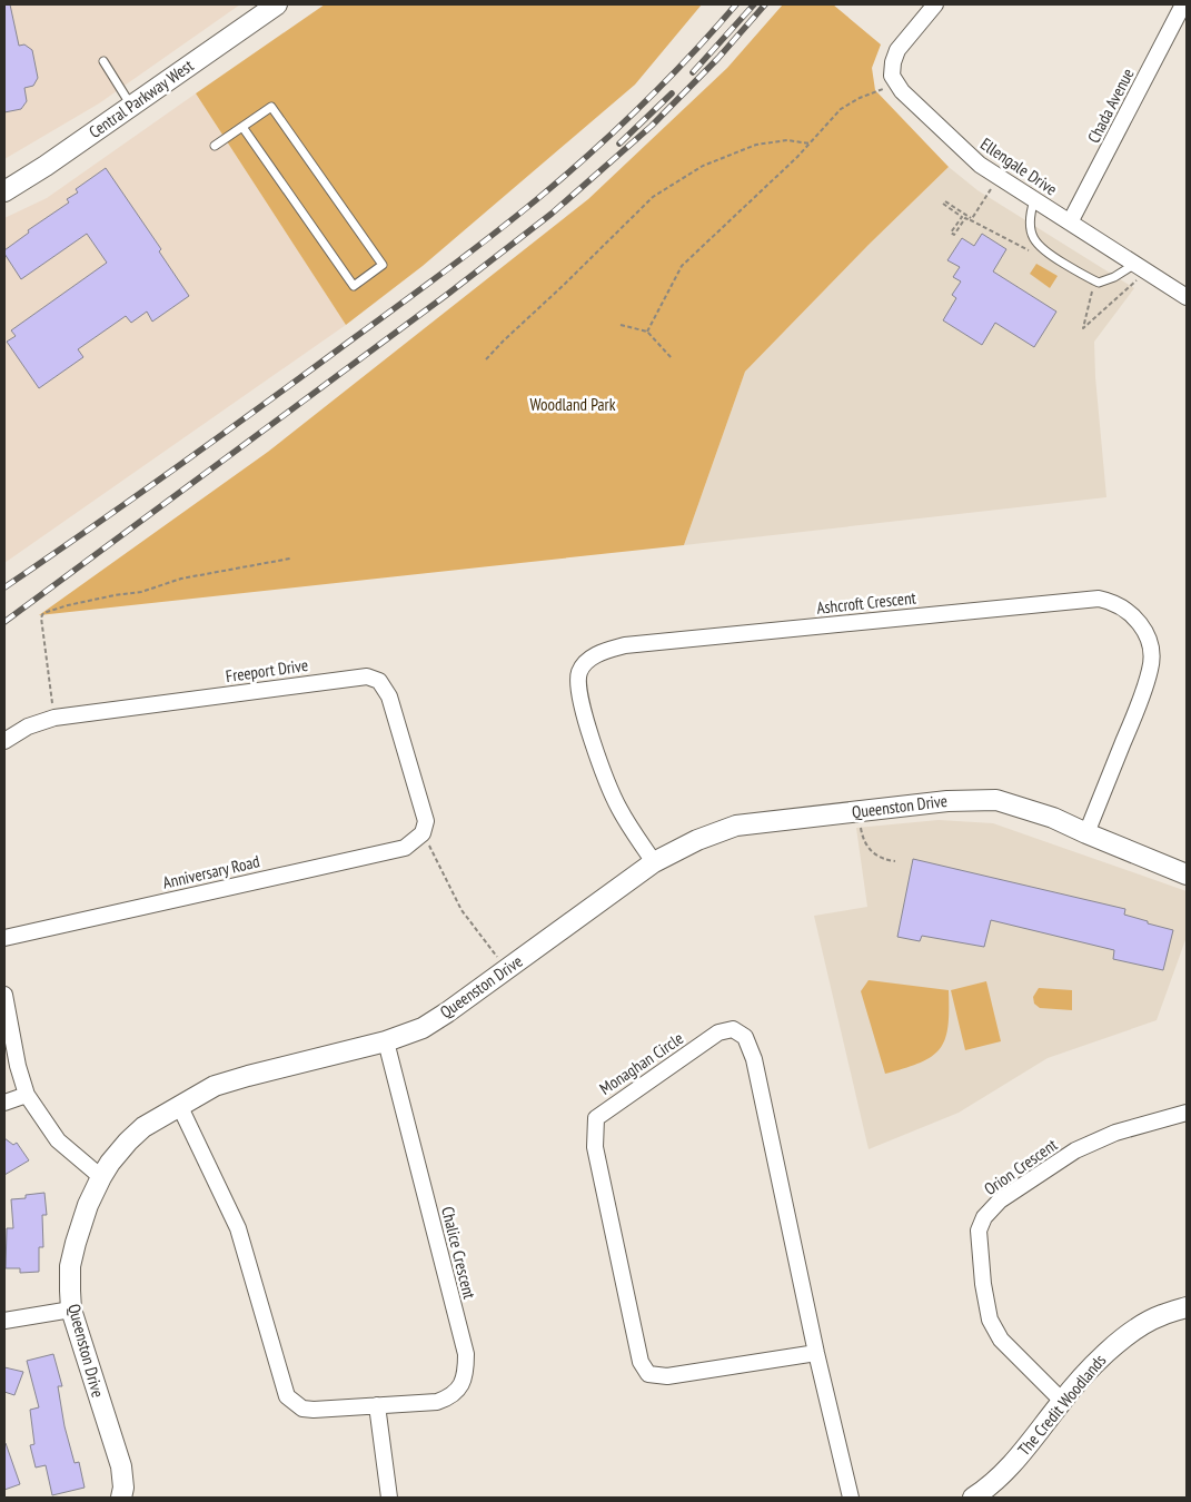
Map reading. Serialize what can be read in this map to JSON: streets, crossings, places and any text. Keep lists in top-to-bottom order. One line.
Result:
{"streets":{"street":["Central Parkway West","Chada Avenue","Ellengale Drive","Ashcroft Crescent","Freeport Drive","Queenston Drive","Anniversary Road","Monaghan Circle","Orion Crescent","Chalice Crescent","The Credit Woodlands"]},"crossings":[["Chada Avenue","Ellengale Drive"],["Ashcroft Crescent","Queenston Drive"],["Freeport Drive","Anniversary Road"],["Queenston Drive","Chalice Crescent"],["Orion Crescent","The Credit Woodlands"]],"parks":["Woodland Park"]}
